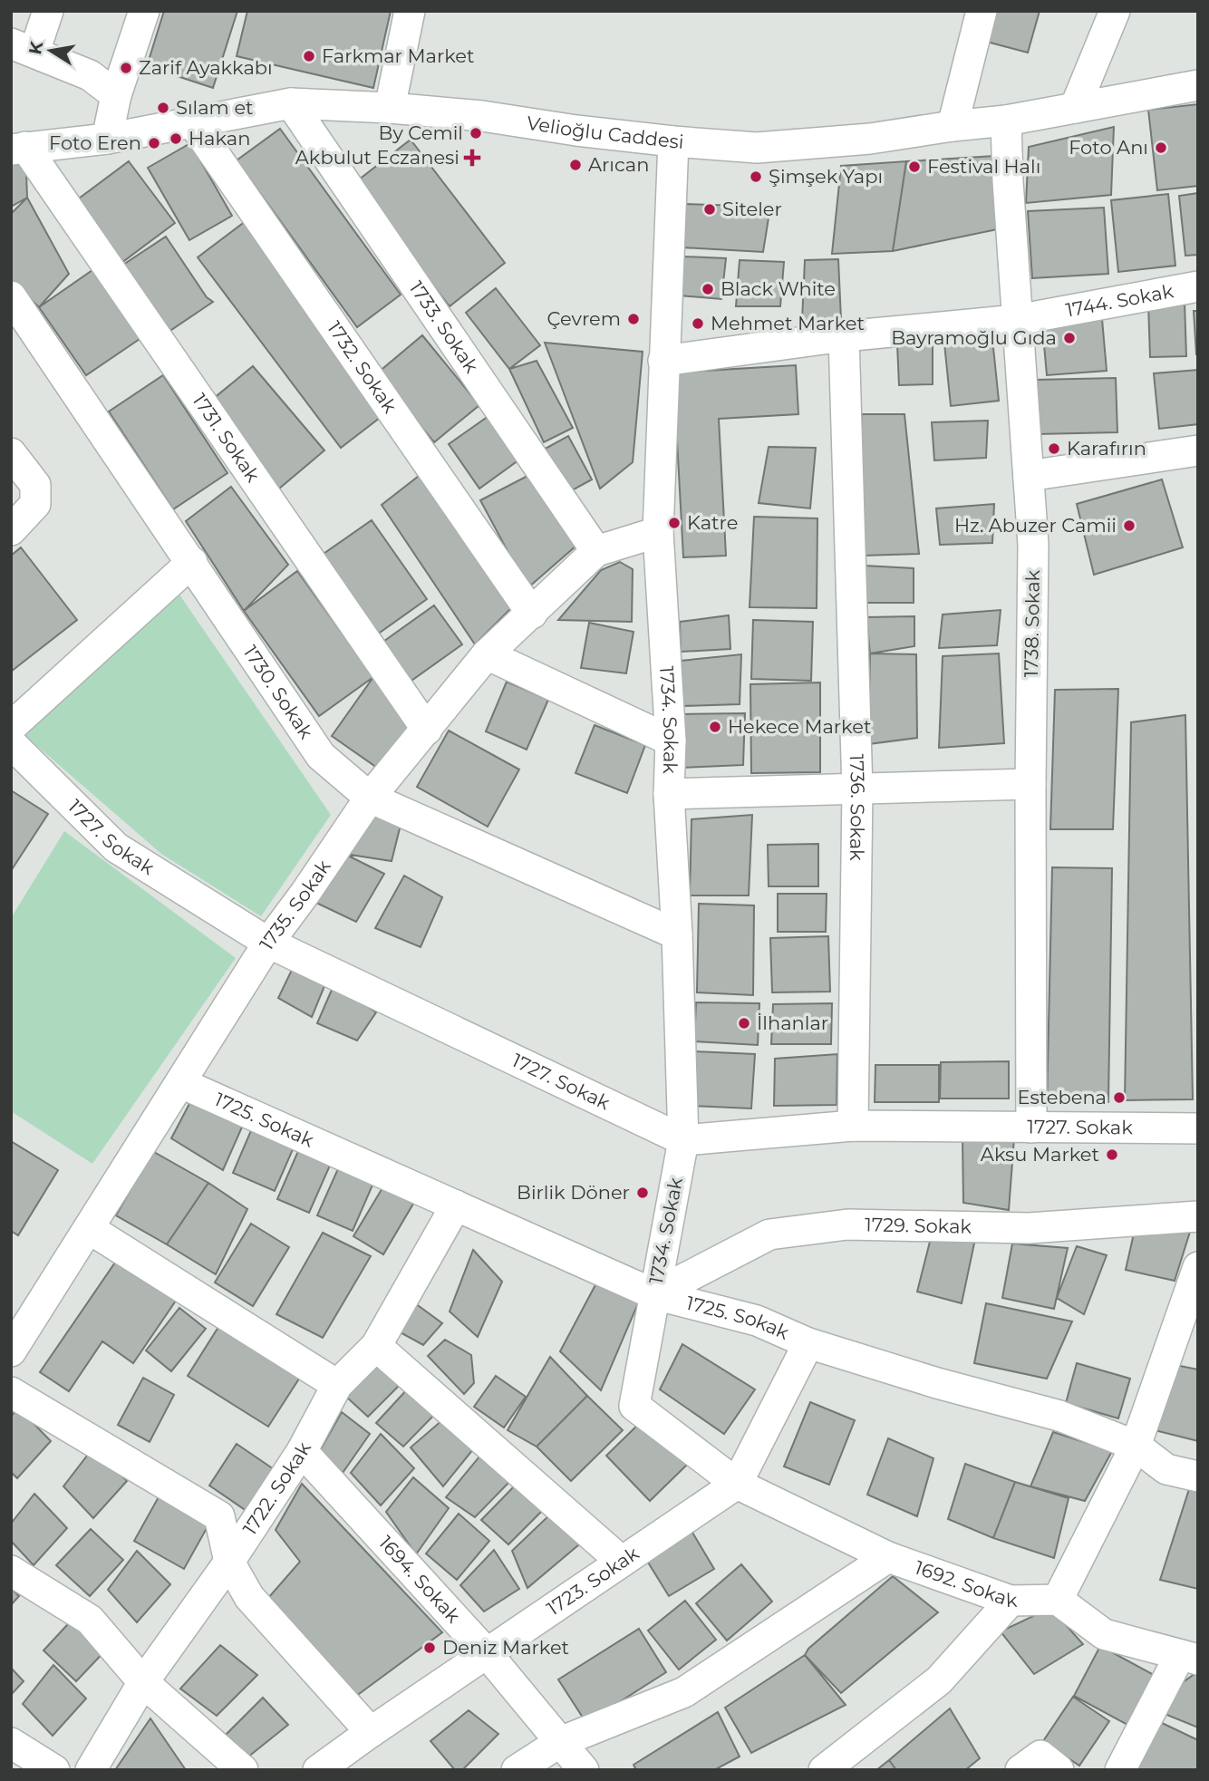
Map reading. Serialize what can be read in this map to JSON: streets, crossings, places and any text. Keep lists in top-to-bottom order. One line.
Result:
{"streets":{"street":["Velioğlu Caddesi","1744. Sokak","1733. Sokak","1732. Sokak","1731. Sokak","1738. Sokak","1730. Sokak","1734. Sokak","1736. Sokak","1727. Sokak","1735. Sokak","1725. Sokak","1729. Sokak","1722. Sokak","1694. Sokak","1723. Sokak","1692. Sokak"]},"crossings":[["Velioğlu Caddesi","1733. Sokak"],["Velioğlu Caddesi","1732. Sokak"],["Velioğlu Caddesi","1731. Sokak"],["Velioğlu Caddesi","1738. Sokak"],["Velioğlu Caddesi","1734. Sokak"],["1744. Sokak","1738. Sokak"],["1744. Sokak","1734. Sokak"],["1744. Sokak","1736. Sokak"],["1733. Sokak","1735. Sokak"],["1732. Sokak","1735. Sokak"],["1731. Sokak","1735. Sokak"],["1738. Sokak","1727. Sokak"],["1730. Sokak","1734. Sokak"],["1730. Sokak","1735. Sokak"],["1734. Sokak","1727. Sokak"],["1734. Sokak","1735. Sokak"],["1734. Sokak","1725. Sokak"],["1734. Sokak","1729. Sokak"],["1734. Sokak","1723. Sokak"],["1734. Sokak","1692. Sokak"],["1736. Sokak","1727. Sokak"],["1727. Sokak","1735. Sokak"],["1735. Sokak","1725. Sokak"],["1725. Sokak","1729. Sokak"],["1725. Sokak","1722. Sokak"],["1725. Sokak","1723. Sokak"],["1722. Sokak","1694. Sokak"],["1694. Sokak","1723. Sokak"],["1723. Sokak","1692. Sokak"]],"places":{"other":["Farkmar Market","Zarif Ayakkabı","Sılam et","By Cemil","Hakan","Foto Eren","Foto Anı","Arıcan","Festival Halı","Şimşek Yapı","Siteler","Black White","Çevrem","Mehmet Market","Bayramoğlu Gıda","Karafırın","Katre","Hz. Abuzer Camii","Hekece Market","İlhanlar","Estebena","Aksu Market","Birlik Döner","Deniz Market"],"health":["Akbulut Eczanesi"]},"north":"left"}
